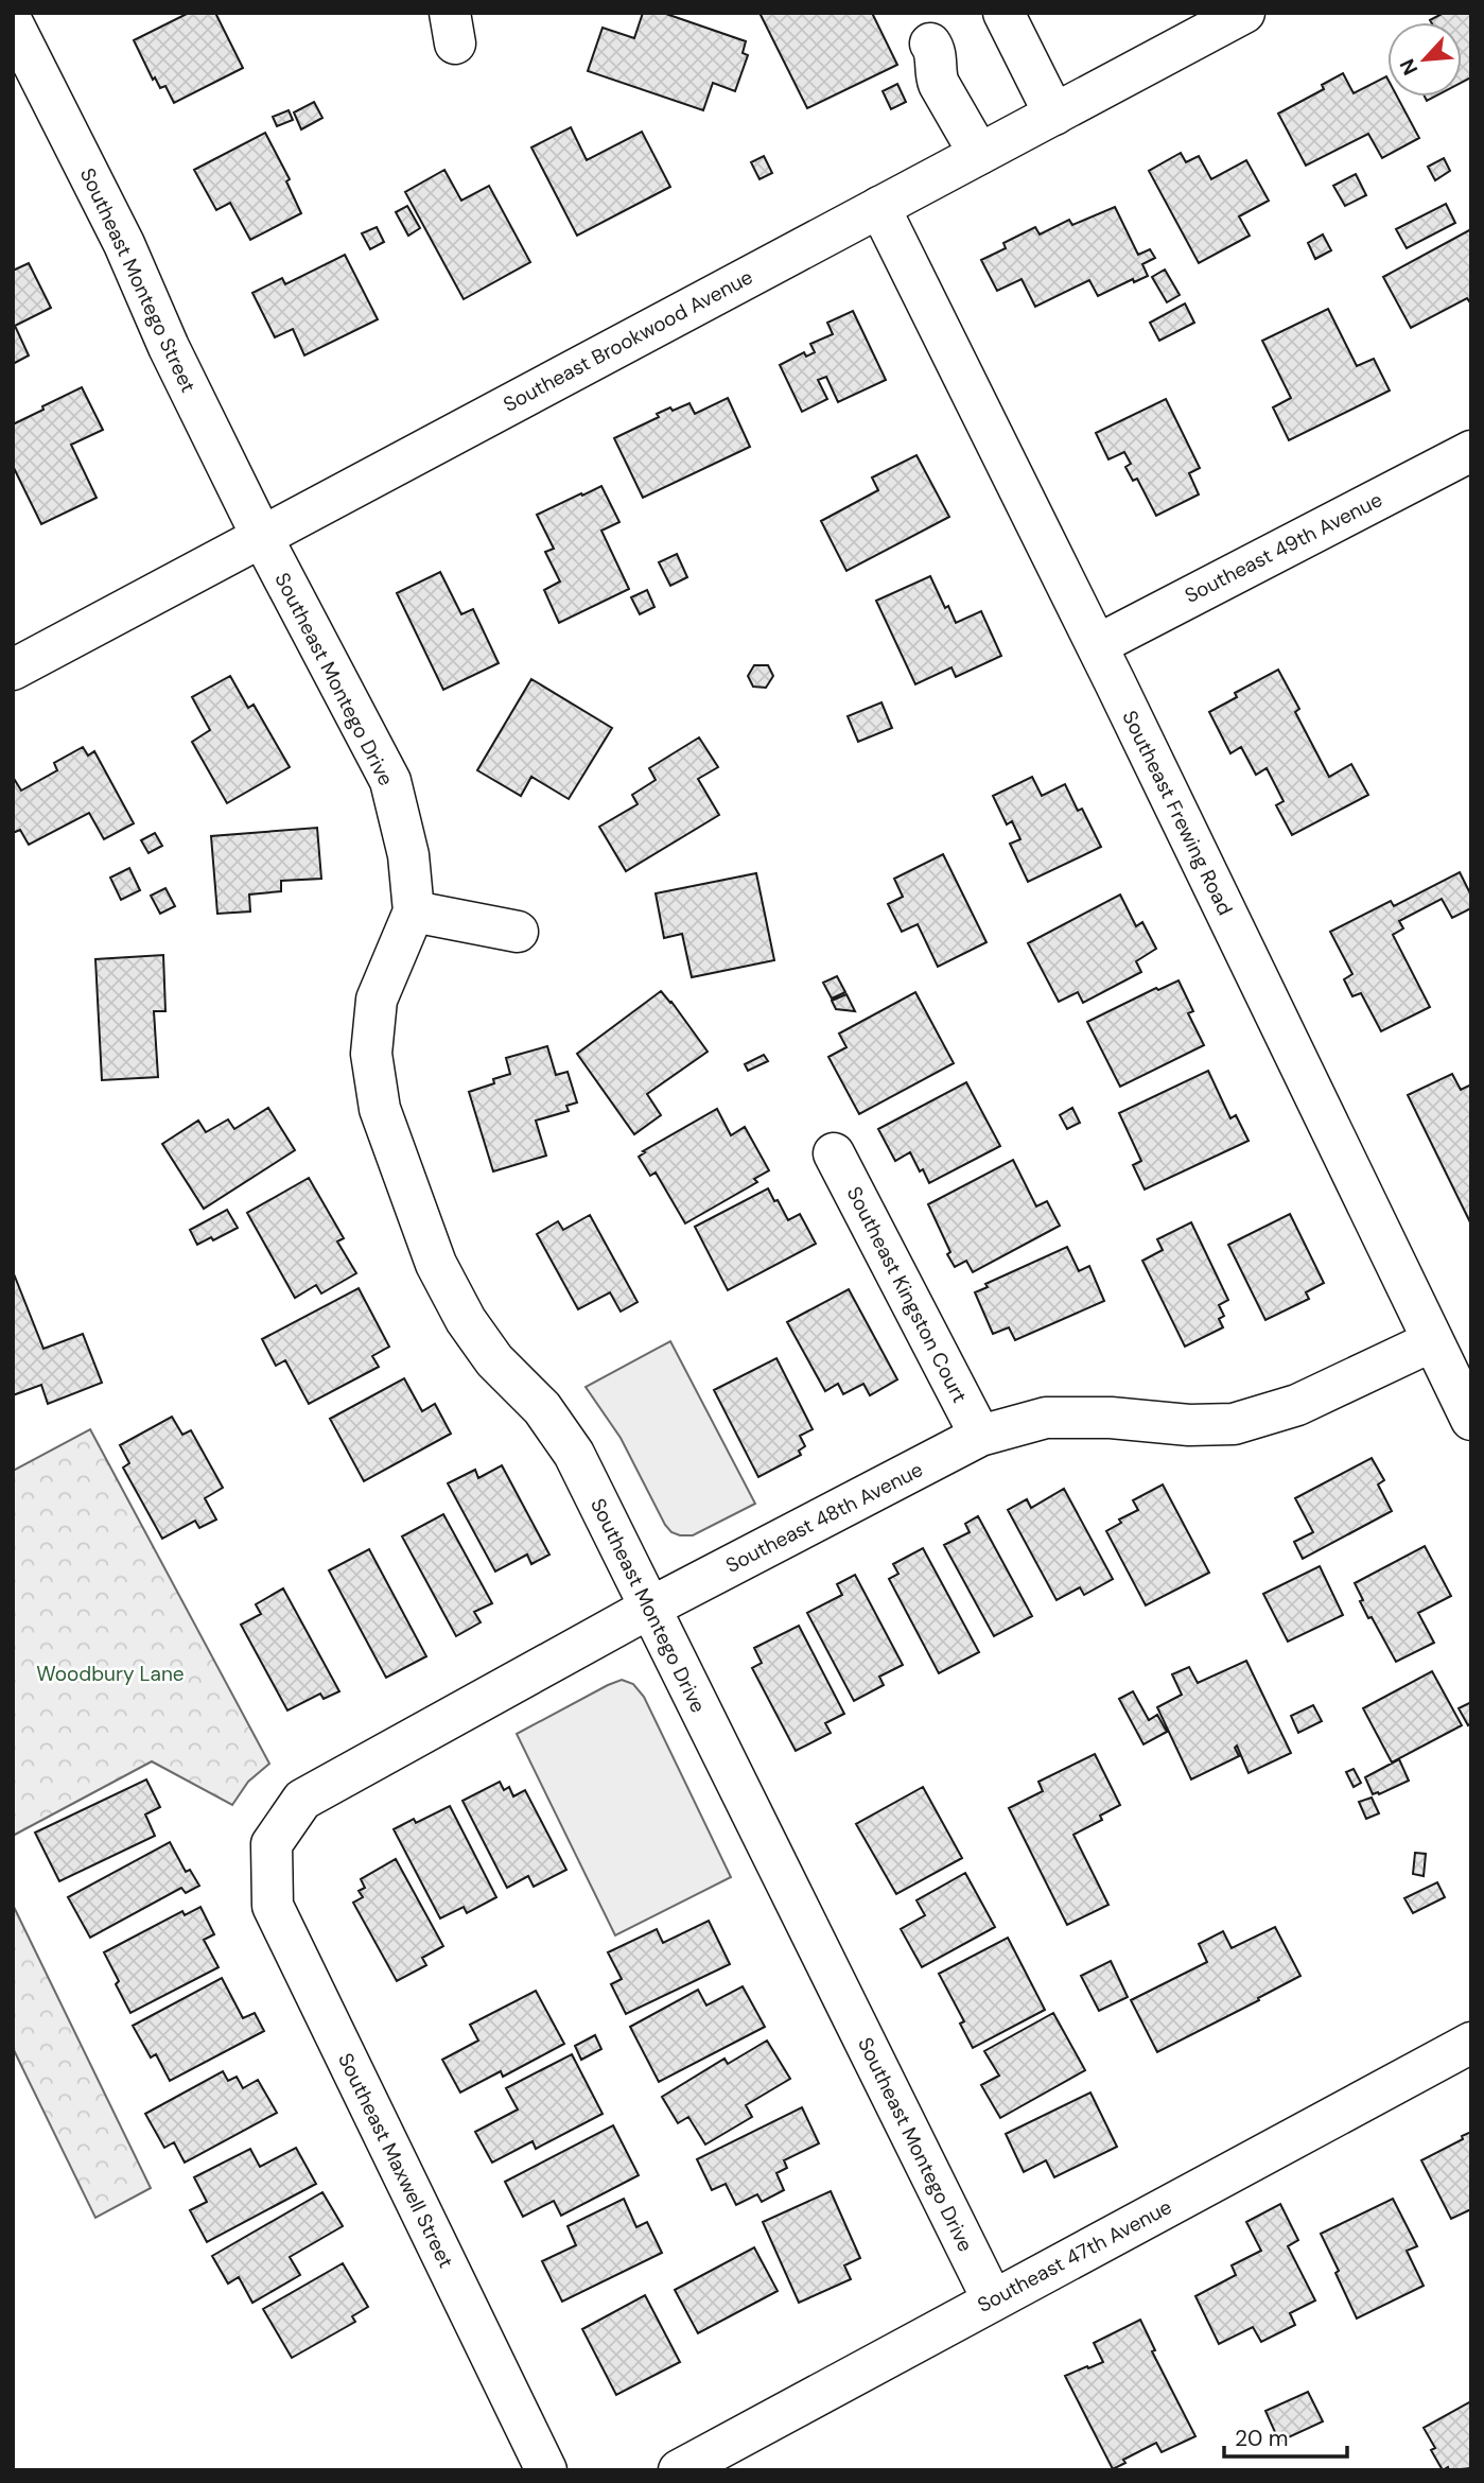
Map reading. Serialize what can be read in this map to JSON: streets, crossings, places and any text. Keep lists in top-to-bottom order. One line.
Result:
{"streets":{"street":["Southeast Montego Street","Southeast Brookwood Avenue","Southeast 49th Avenue","Southeast Montego Drive","Southeast Frewing Road","Southeast Kingston Court","Southeast 48th Avenue","Southeast Maxwell Street","Southeast 47th Avenue"]},"crossings":[["Southeast Montego Street","Southeast Brookwood Avenue"],["Southeast Montego Street","Southeast Montego Drive"],["Southeast Brookwood Avenue","Southeast Montego Drive"],["Southeast Brookwood Avenue","Southeast Frewing Road"],["Southeast 49th Avenue","Southeast Frewing Road"],["Southeast Montego Drive","Southeast 48th Avenue"],["Southeast Montego Drive","Southeast 47th Avenue"],["Southeast Frewing Road","Southeast 48th Avenue"],["Southeast Kingston Court","Southeast 48th Avenue"],["Southeast 48th Avenue","Southeast Maxwell Street"]],"parks":["Woodbury Lane"],"scale_bar":"20 m","north":"bottom left"}
